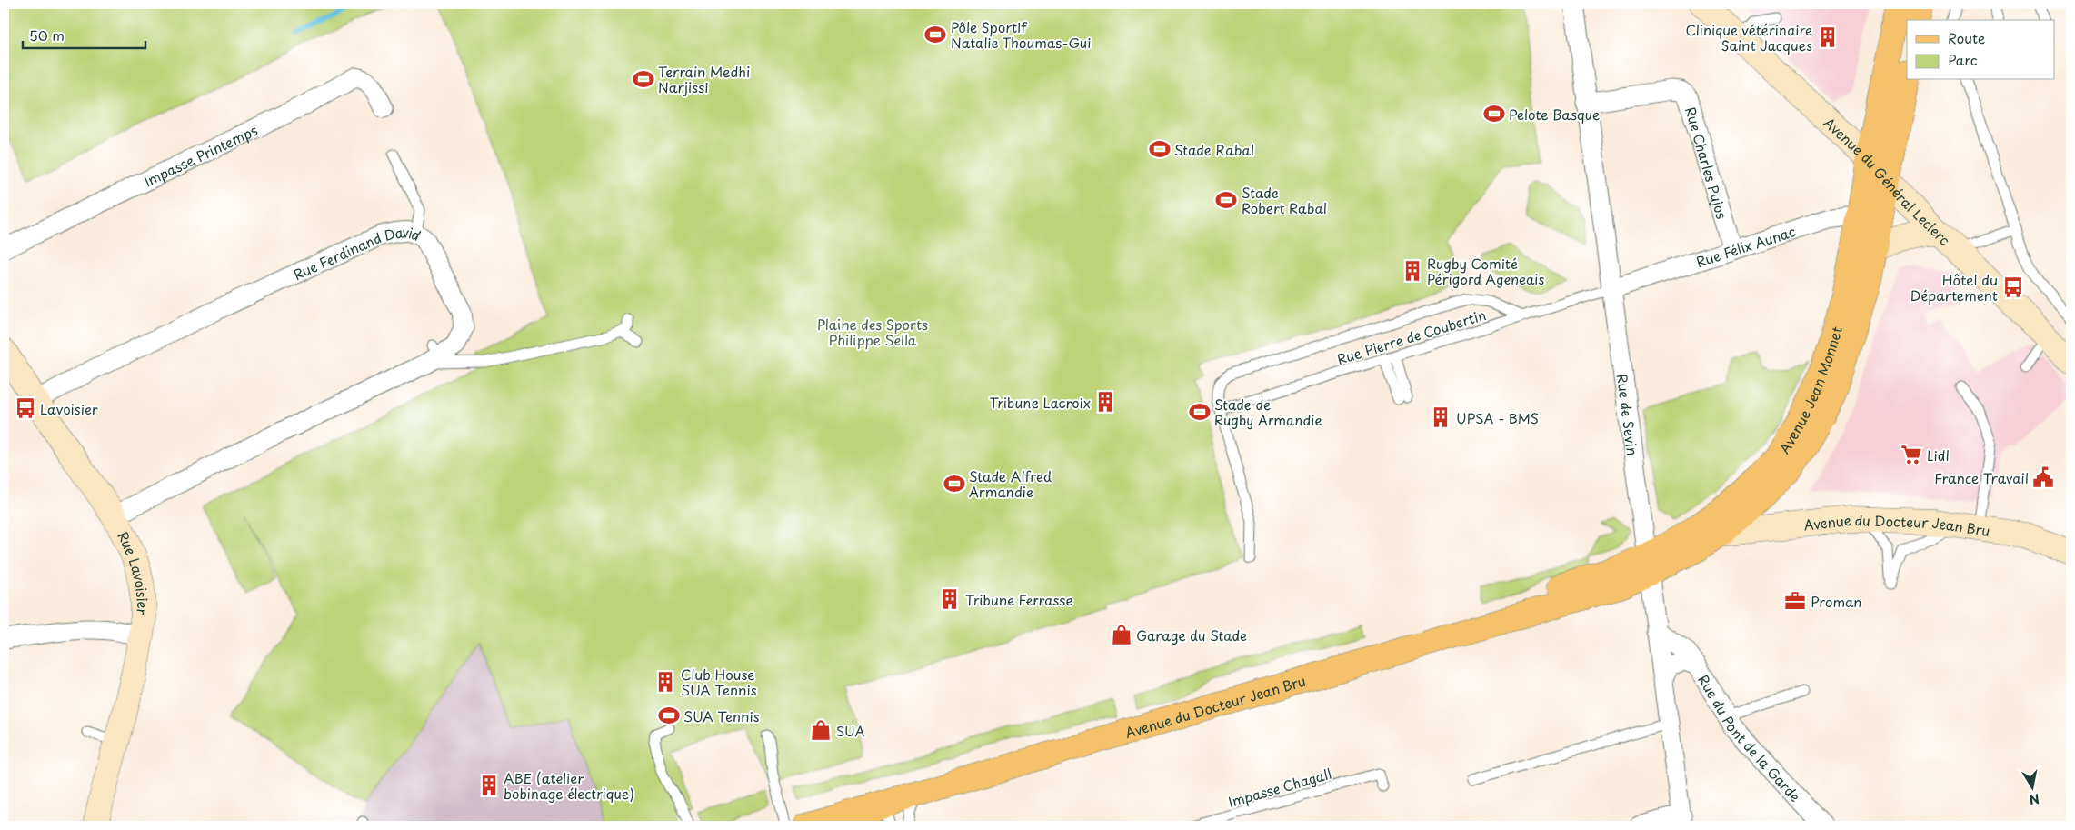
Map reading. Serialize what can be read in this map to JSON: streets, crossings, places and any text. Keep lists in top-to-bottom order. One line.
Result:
{"streets":{"main road":["Avenue Jean Monnet","Avenue du Docteur Jean Bru"],"street":["Impasse Printemps","Rue Charles Pujos","Avenue du Général Leclerc","Rue Félix Aunac","Rue Ferdinand David","Rue de Sevin","Rue Lavoisier","Rue du Pont de la Garde"],"lane":["Rue Pierre de Coubertin","Impasse Chagall"]},"crossings":[["Rue Charles Pujos","Rue Félix Aunac"],["Rue Charles Pujos","Rue de Sevin"],["Avenue du Général Leclerc","Avenue Jean Monnet"],["Rue Félix Aunac","Rue Pierre de Coubertin"],["Rue Félix Aunac","Avenue Jean Monnet"],["Rue Félix Aunac","Rue de Sevin"],["Rue Ferdinand David","Rue Lavoisier"],["Rue Pierre de Coubertin","Rue de Sevin"],["Avenue Jean Monnet","Rue de Sevin"],["Avenue Jean Monnet","Avenue du Docteur Jean Bru"],["Rue de Sevin","Rue du Pont de la Garde"]],"parks":["Plaine des Sports Philippe Sella"],"places":{"sports":["Pôle Sportif Natalie Thoumas-Gui","Terrain Medhi Narjissi","Pelote Basque","Stade Rabal","Stade Robert Rabal","Stade de Rugby Armandie","Stade Alfred Armandie","SUA Tennis"],"building":["Clinique vétérinaire Saint Jacques","Rugby Comité Périgord Ageneais","Tribune Lacroix","UPSA - BMS","Tribune Ferrasse","Club House SUA Tennis","ABE (atelier bobinage électrique)"],"bus stop":["Hôtel du Département","Lavoisier"],"supermarket":["Lidl"],"public building":["France Travail"],"office":["Proman"],"shop":["Garage du Stade","SUA"]},"legend":["Route","Parc"],"scale_bar":"50 m","north":"bottom"}
